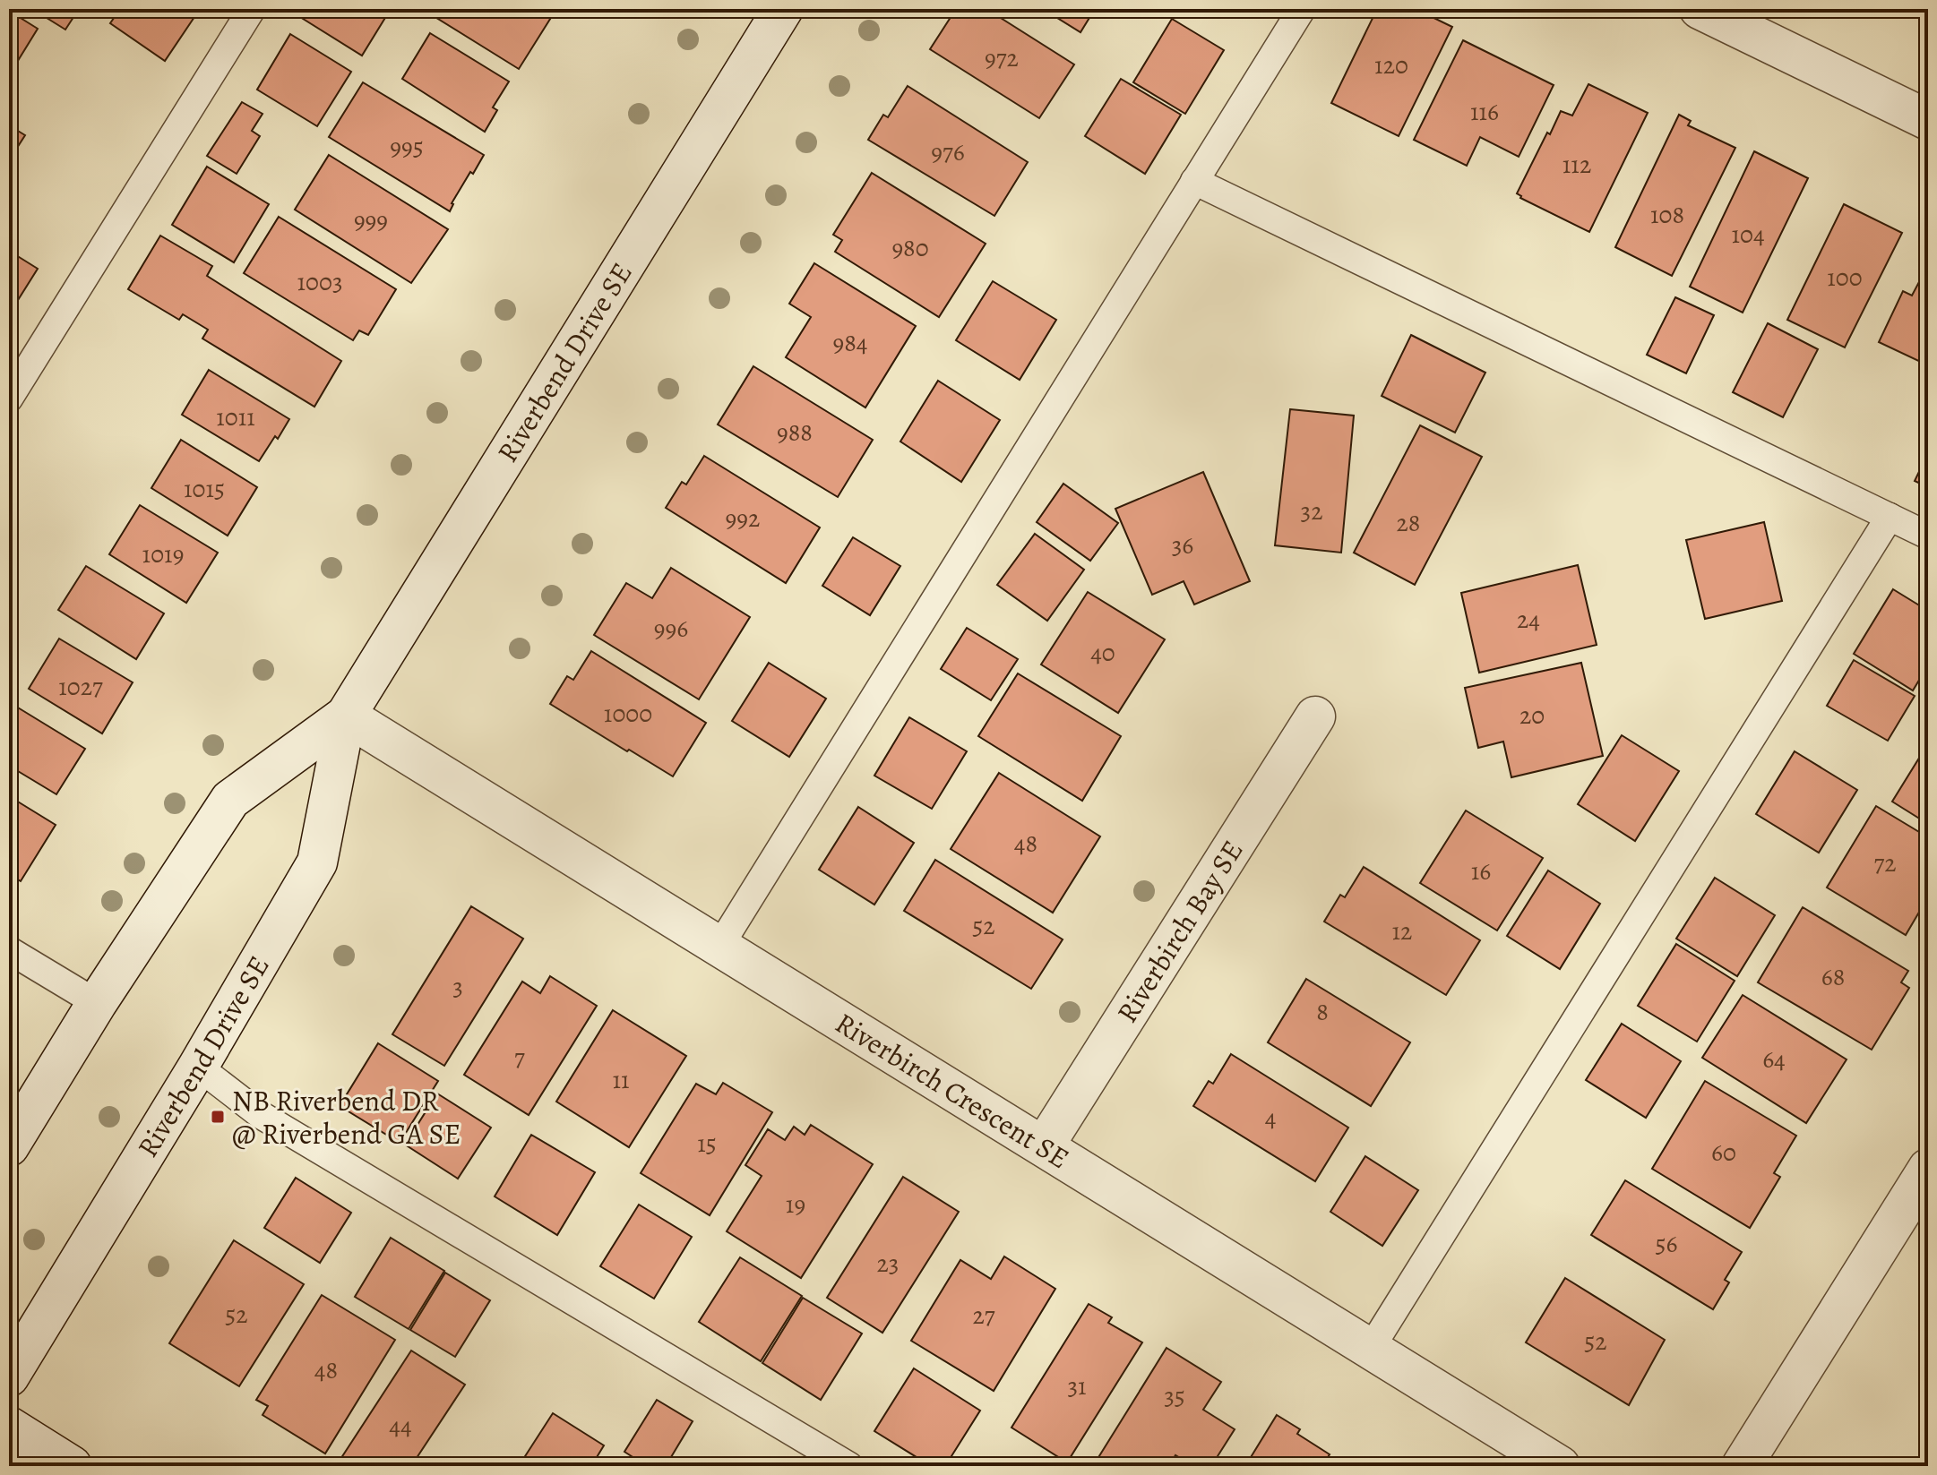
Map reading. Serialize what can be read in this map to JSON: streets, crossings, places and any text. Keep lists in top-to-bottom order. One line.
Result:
{"streets":{"street":["Riverbend Drive SE","Riverbirch Bay SE","Riverbirch Crescent SE"]},"crossings":[["Riverbend Drive SE","Riverbirch Crescent SE"],["Riverbirch Bay SE","Riverbirch Crescent SE"]],"places":{"transit":["NB Riverbend DR @ Riverbend GA SE"]},"house_numbers":["972","120","116","995","976","112","108","999","104","980","100","1003","984","1011","988","1015","32","992","28","36","1019","24","996","40","1027","1000","20","48","72","16","52","12","68","3","8","7","64","11","4","15","60","19","56","23","52","27","52","48","31","35","44"]}
